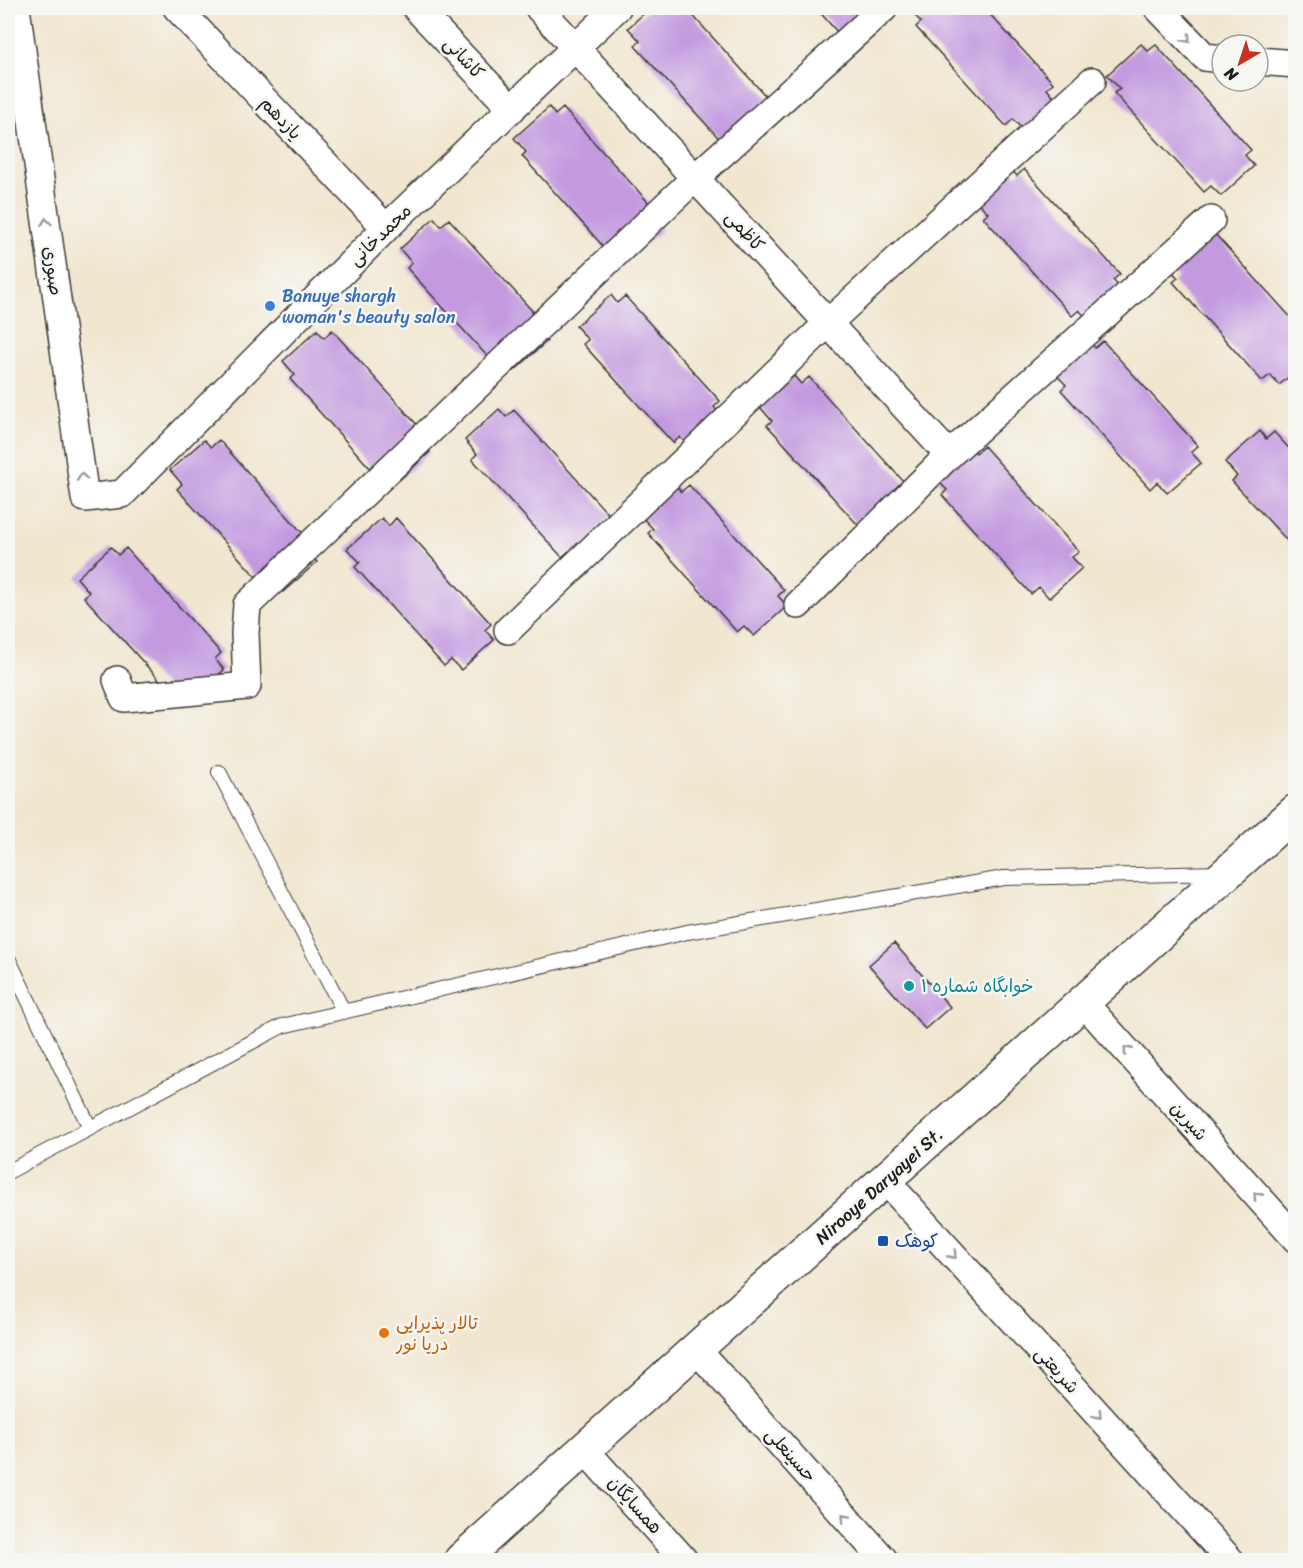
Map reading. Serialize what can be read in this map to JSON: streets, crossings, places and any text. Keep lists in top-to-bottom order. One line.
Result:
{"streets":{"main road":["Nirooye Daryayei St."],"street":["کاشانی","یازدهم","کاظمی","محمدخانی","صبوری","شیرین","شریعتی","حسینعلی","همسایگان"]},"crossings":[["کاشانی","محمدخانی"],["یازدهم","محمدخانی"],["کاظمی","محمدخانی"],["محمدخانی","صبوری"],["شیرین","Nirooye Daryayei St."],["Nirooye Daryayei St.","شریعتی"],["Nirooye Daryayei St.","حسینعلی"],["Nirooye Daryayei St.","همسایگان"]],"one_way":["صبوری","شیرین","شریعتی","حسینعلی"],"places":{"other":["Banuye shargh woman's beauty salon","خوابگاه شماره ۱","تالار پذیرایی دریا نور"],"transit":["کوهک"]},"north":"bottom left"}
